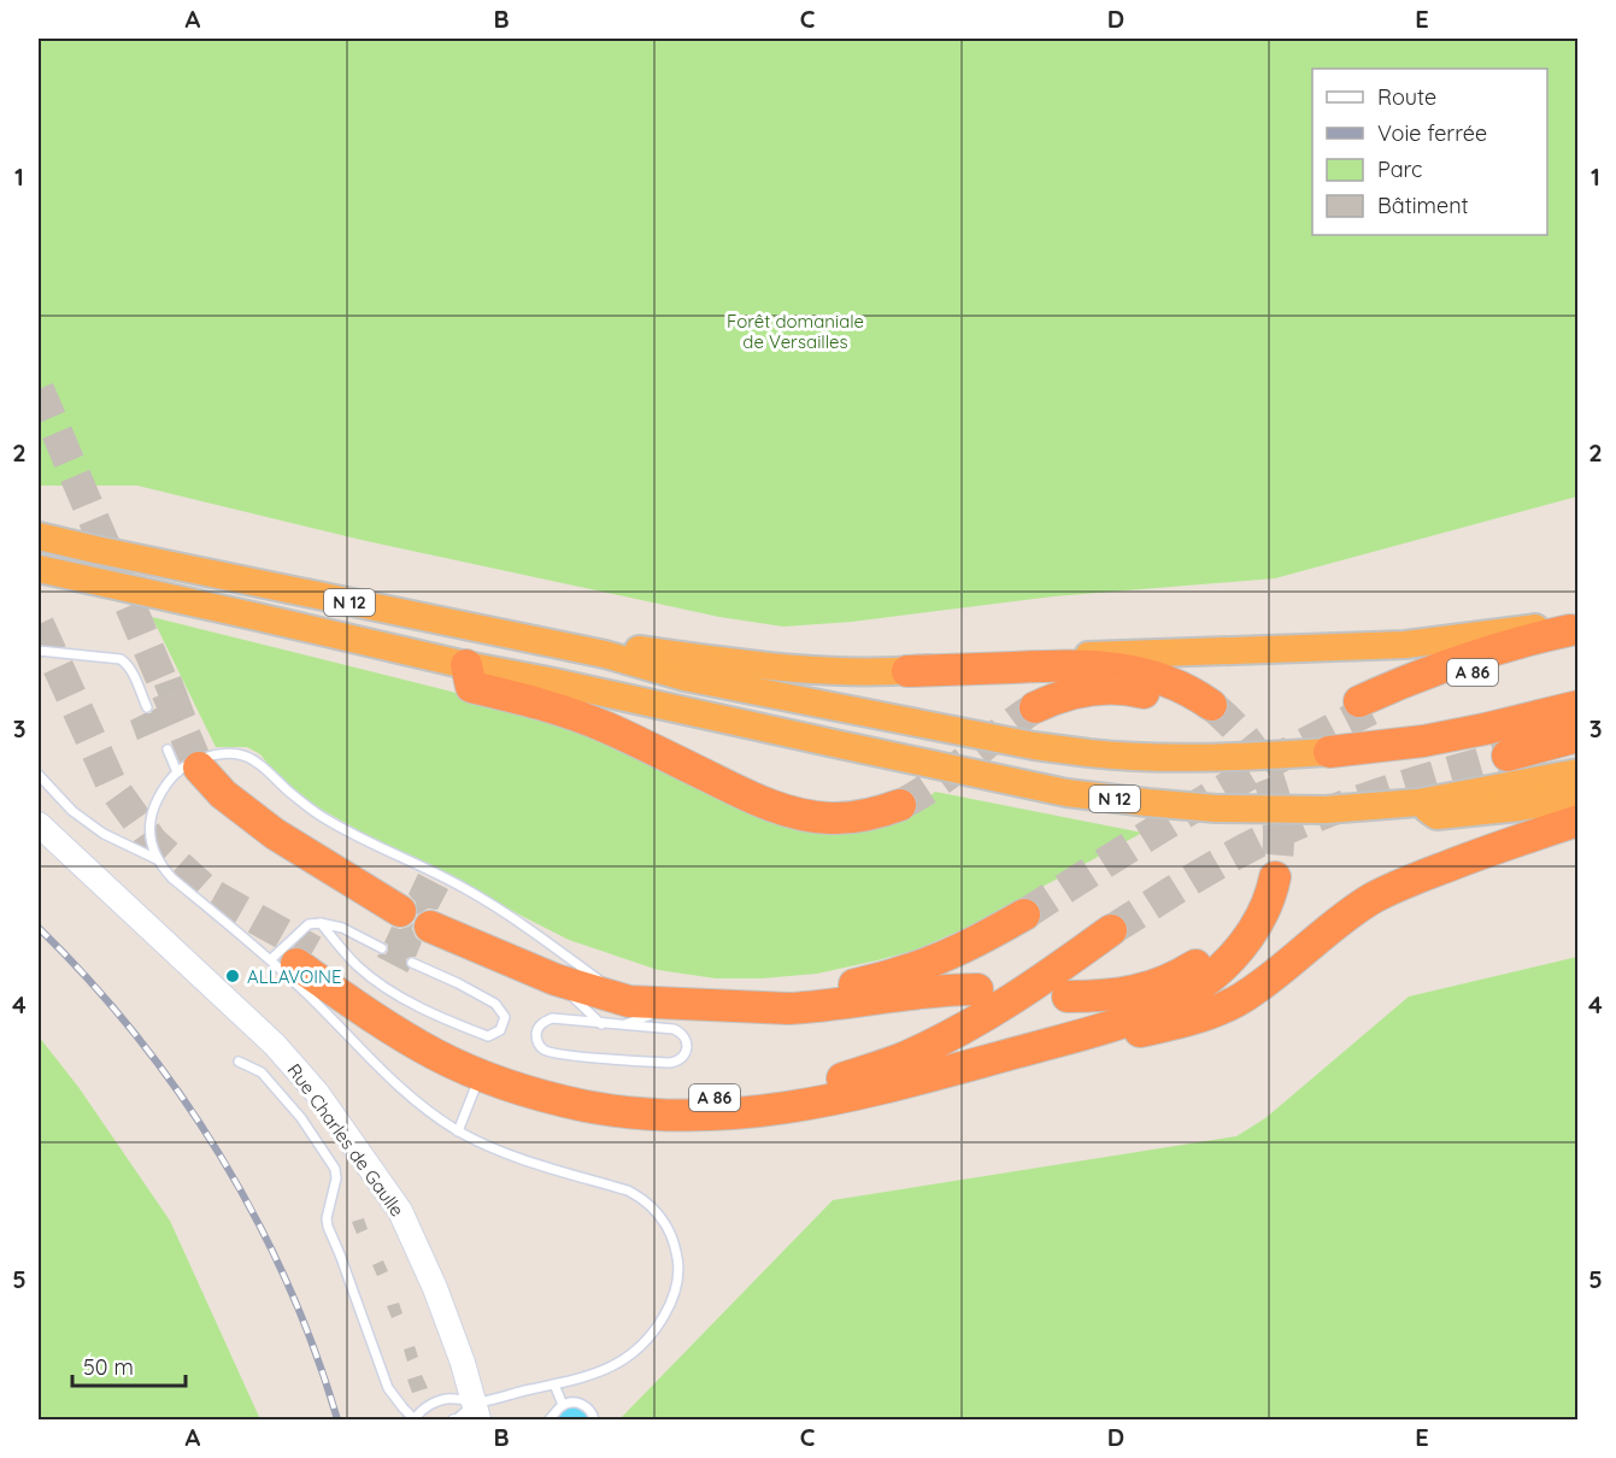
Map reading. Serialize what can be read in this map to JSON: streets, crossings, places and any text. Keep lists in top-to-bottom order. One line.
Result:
{"streets":{"highway":["N 12","A 86"],"main road":["Rue Charles de Gaulle"]},"parks":["Forêt domaniale de Versailles"],"places":["ALLAVOINE"],"legend":["Route","Voie ferrée","Parc","Bâtiment"],"scale_bar":"50 m","grid":{"columns":["A","B","C","D","E"],"rows":["1","2","3","4","5"]}}
